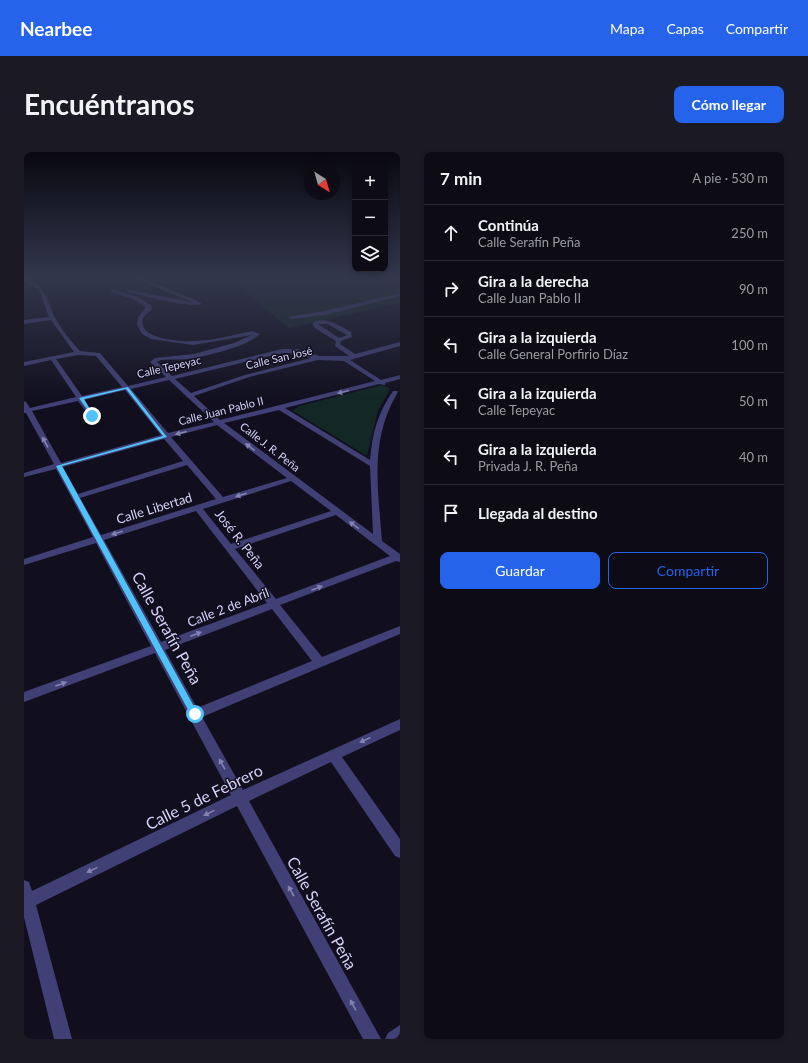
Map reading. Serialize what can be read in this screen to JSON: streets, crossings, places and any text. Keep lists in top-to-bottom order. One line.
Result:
{"streets":{"street":["Calle San José","Calle Tepeyac","Calle Juan Pablo II","Calle J. R. Peña","Calle Libertad","José R. Peña","Calle 2 de Abril","Calle Serafín Peña","Calle 5 de Febrero"]},"crossings":[["Calle San José","Calle Tepeyac"],["Calle San José","Calle J. R. Peña"],["Calle Tepeyac","Calle J. R. Peña"],["Calle Tepeyac","Calle Serafín Peña"],["Calle Juan Pablo II","Calle J. R. Peña"],["Calle Juan Pablo II","Calle Serafín Peña"],["Calle J. R. Peña","Calle Libertad"],["Calle J. R. Peña","Calle 2 de Abril"],["Calle Libertad","José R. Peña"],["Calle Libertad","Calle Serafín Peña"],["José R. Peña","Calle 2 de Abril"],["Calle 2 de Abril","Calle Serafín Peña"],["Calle Serafín Peña","Calle 5 de Febrero"]],"one_way":["Calle Juan Pablo II","Calle Serafín Peña","Calle 5 de Febrero"],"north":"bottom right","page":{"header":"Nearbee","nav":["Mapa","Capas","Compartir"],"buttons":["Cómo llegar",["Guardar","Compartir"]],"title":"Encuéntranos","heading":["7 min","A pie · 530 m"],"map_buttons":["+","−"],"list":[["Continúa","Calle Serafín Peña","250 m"],["Gira a la derecha","Calle Juan Pablo II","90 m"],["Gira a la izquierda","Calle General Porfirio Díaz","100 m"],["Gira a la izquierda","Calle Tepeyac","50 m"],["Gira a la izquierda","Privada J. R. Peña","40 m"],"Llegada al destino"]}}
